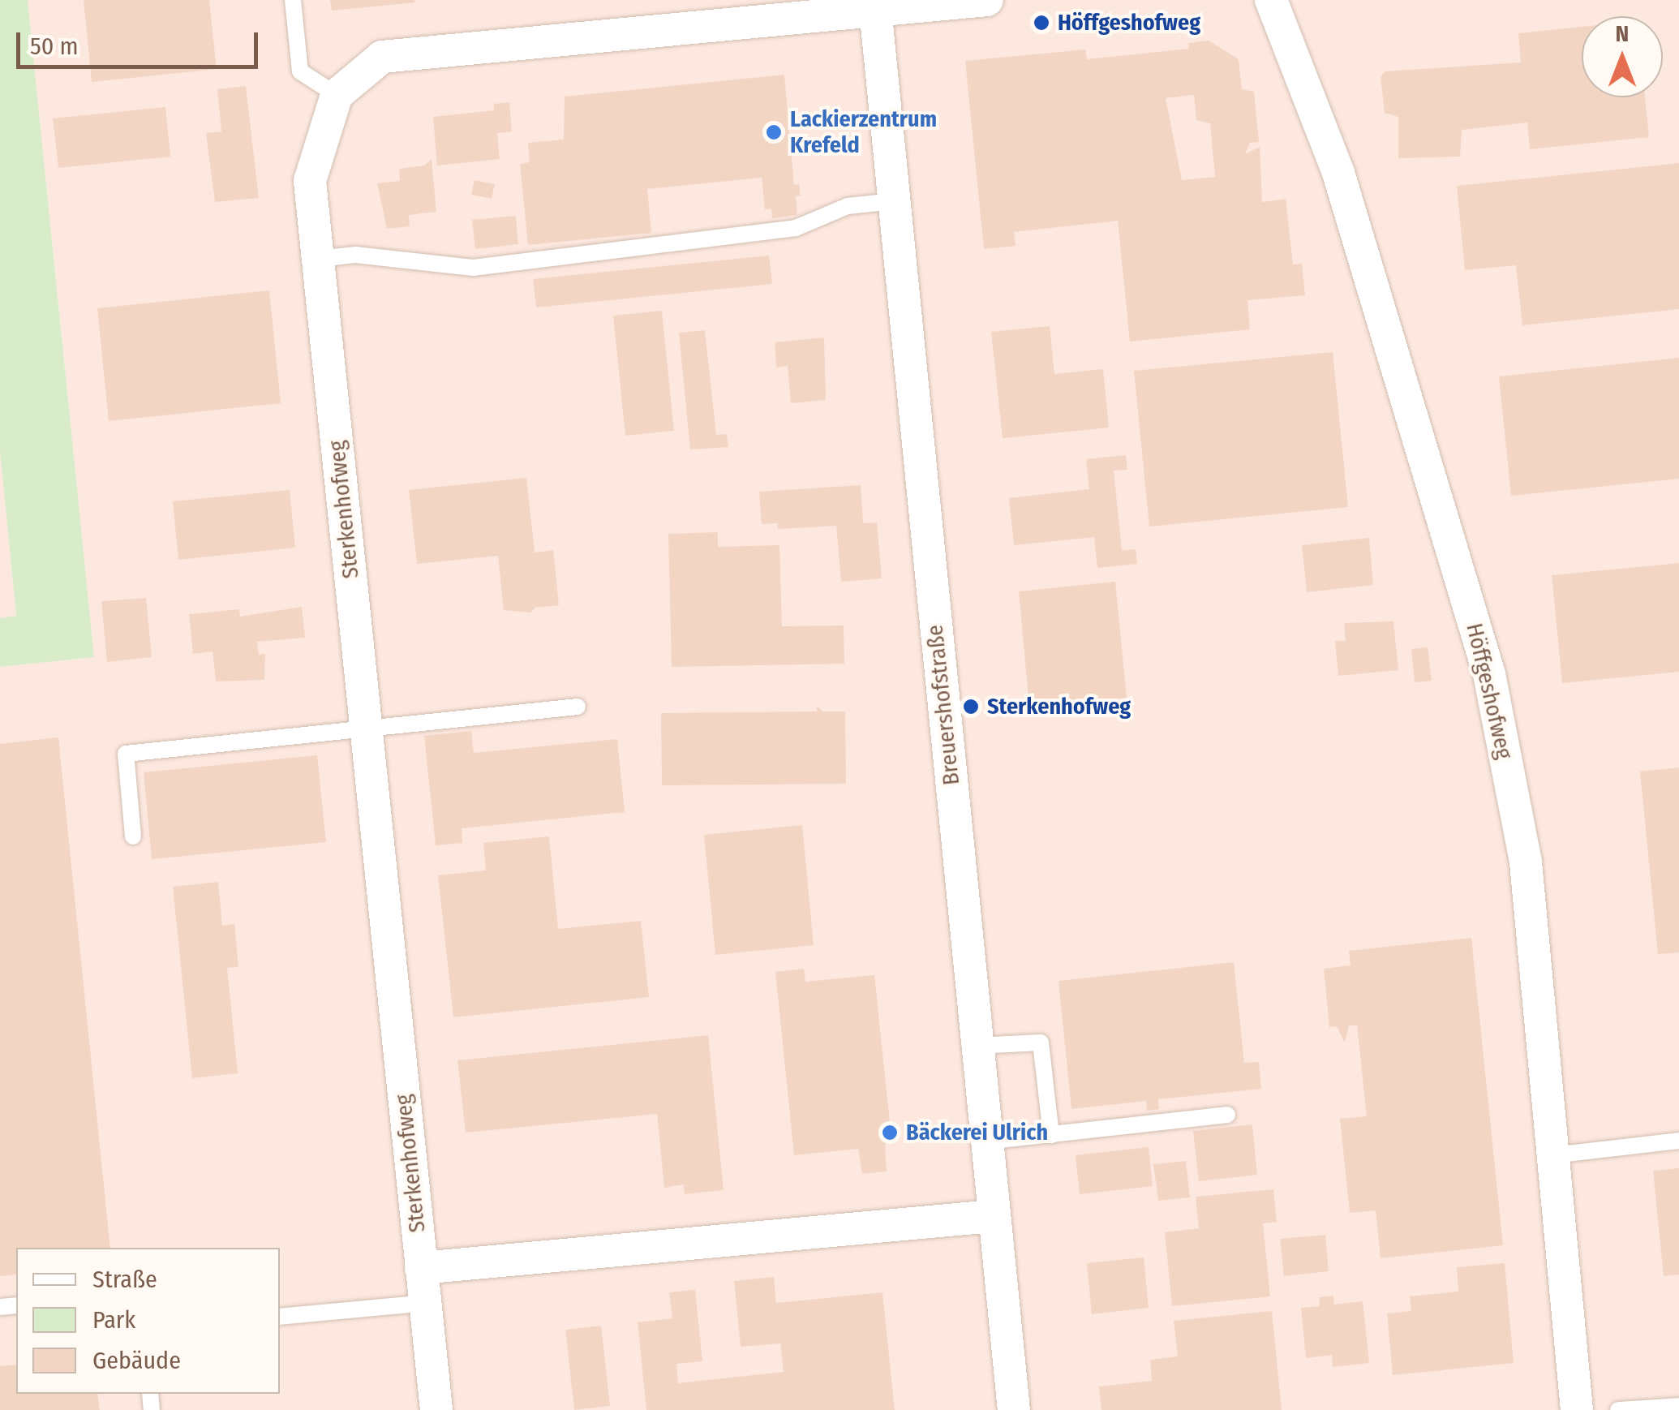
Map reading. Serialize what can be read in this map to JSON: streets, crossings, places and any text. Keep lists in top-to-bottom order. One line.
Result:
{"streets":{"street":["Sterkenhofweg","Höffgeshofweg","Breuershofstraße"]},"places":["Höffgeshofweg","Lackierzentrum Krefeld","Sterkenhofweg","Bäckerei Ulrich"],"legend":["Straße","Park","Gebäude"],"scale_bar":"50 m","north":"top"}
